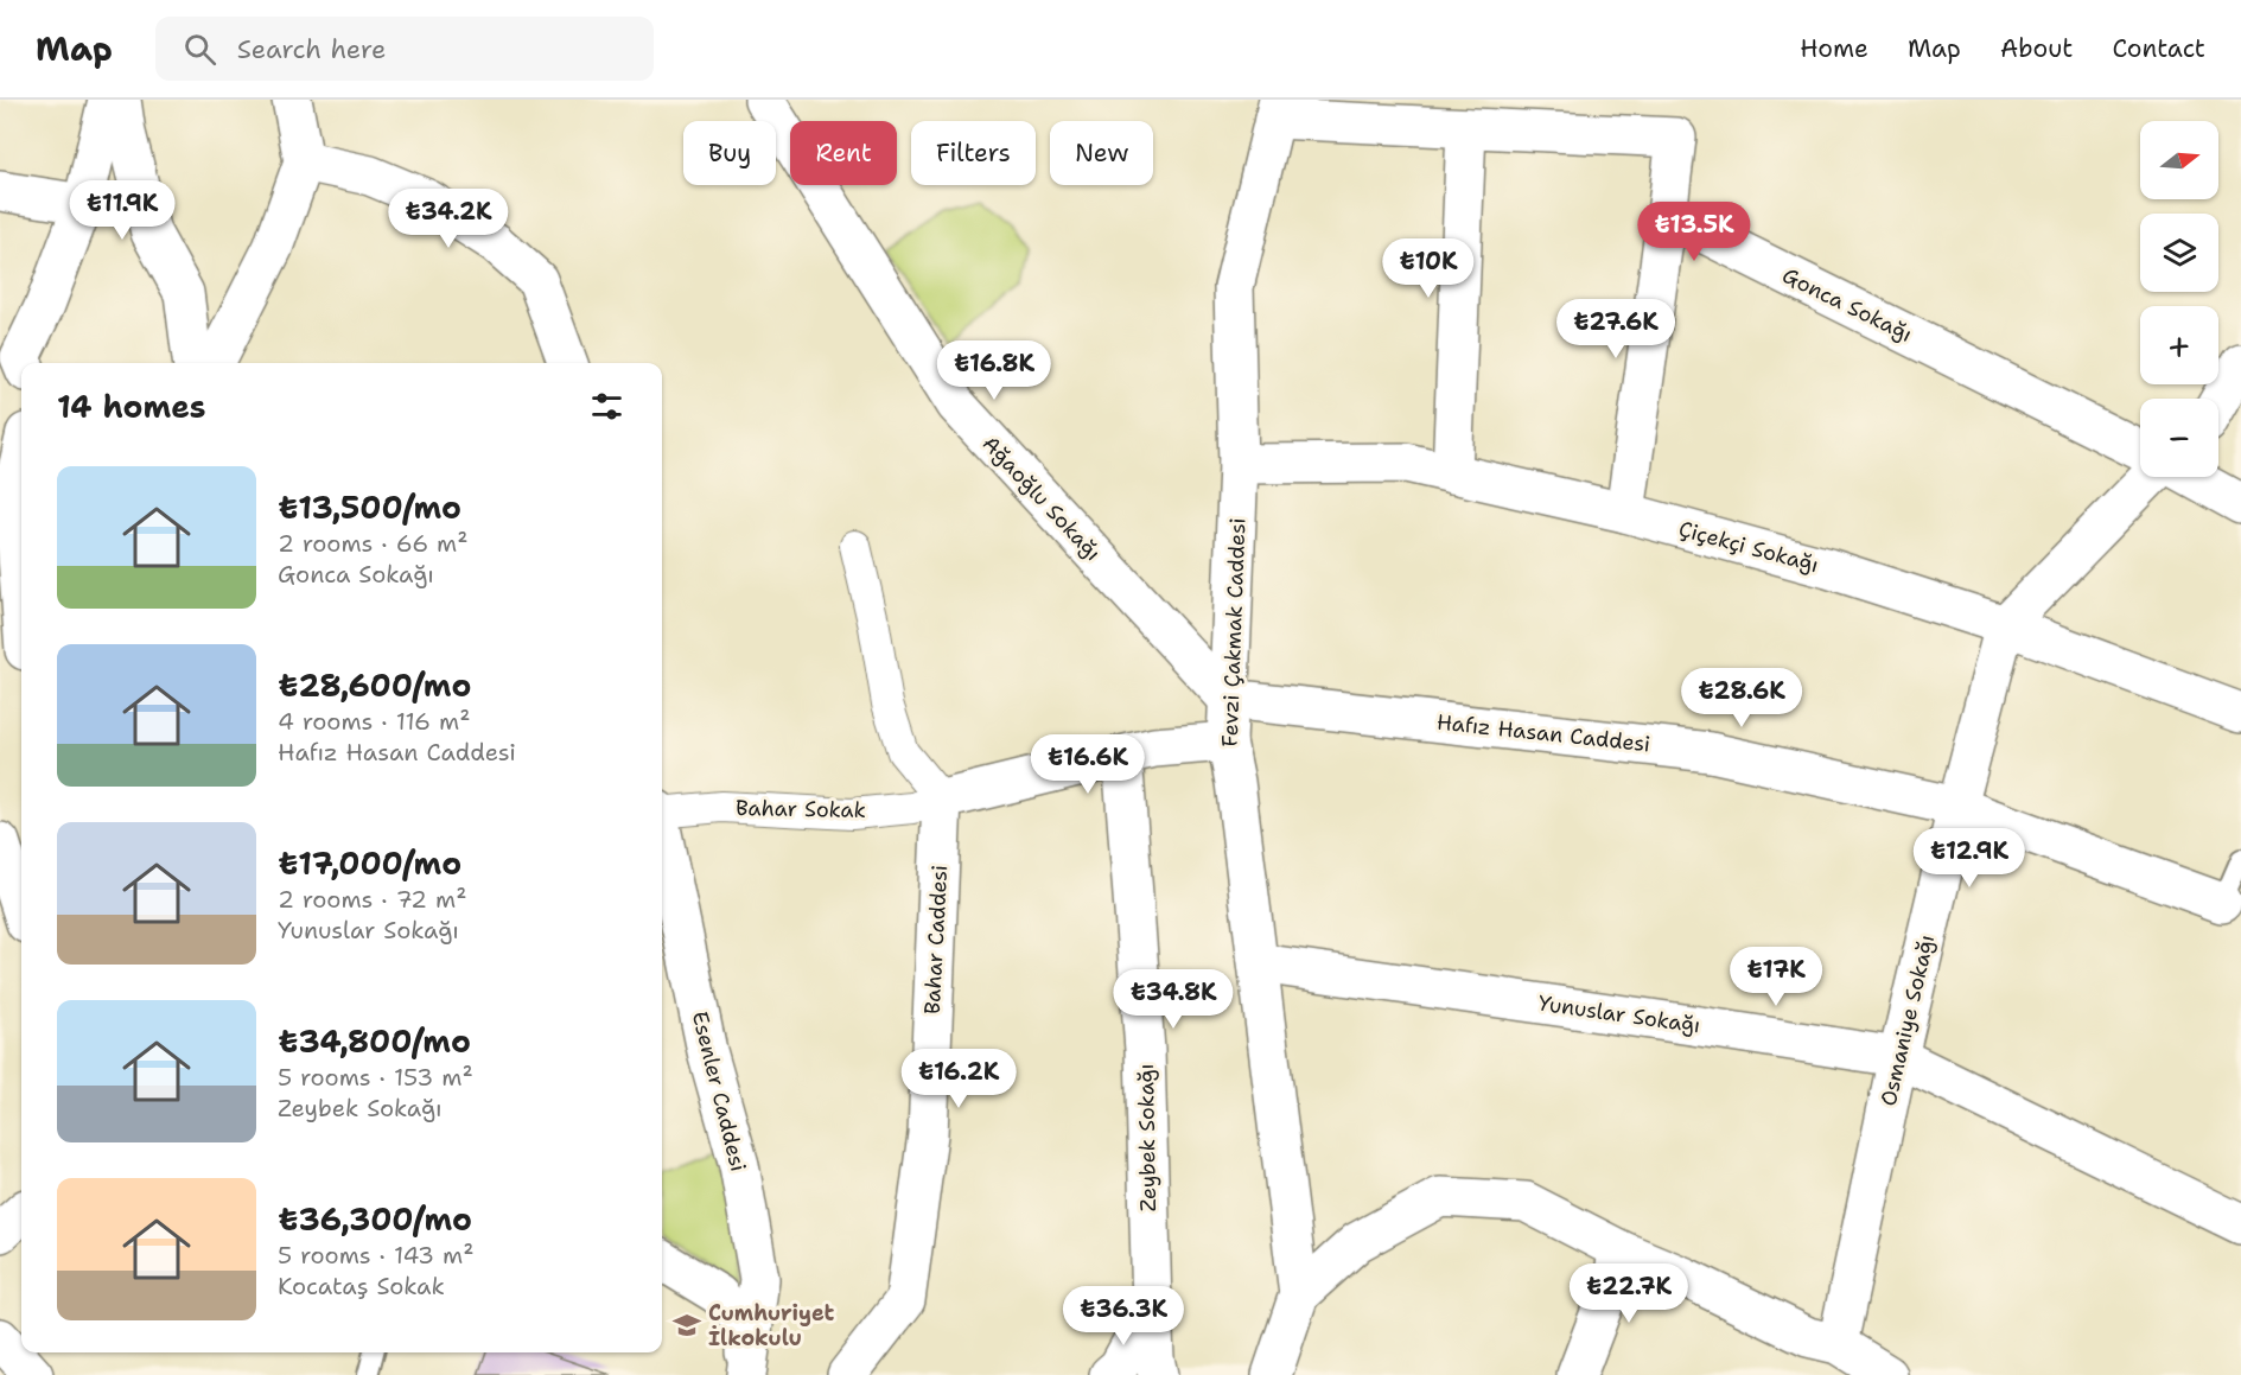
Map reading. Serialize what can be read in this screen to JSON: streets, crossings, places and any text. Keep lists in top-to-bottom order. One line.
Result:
{"streets":{"street":["Gonca Sokağı","Ağaoğlu Sokağı","Çiçekçi Sokağı","Fevzi Çakmak Caddesi","Hafız Hasan Caddesi","Bahar Sokak","Bahar Caddesi","Yunuslar Sokağı","Osmaniye Sokağı","Esenler Caddesi","Zeybek Sokağı"]},"crossings":[["Ağaoğlu Sokağı","Fevzi Çakmak Caddesi"],["Ağaoğlu Sokağı","Hafız Hasan Caddesi"],["Çiçekçi Sokağı","Fevzi Çakmak Caddesi"],["Çiçekçi Sokağı","Osmaniye Sokağı"],["Fevzi Çakmak Caddesi","Hafız Hasan Caddesi"],["Fevzi Çakmak Caddesi","Yunuslar Sokağı"],["Hafız Hasan Caddesi","Osmaniye Sokağı"],["Bahar Sokak","Bahar Caddesi"],["Yunuslar Sokağı","Osmaniye Sokağı"]],"places":{"school or university":["Cumhuriyet İlkokulu"]},"north":"right","page":{"header":"Map","search":"Search here","nav":["Home","Map","About","Contact"],"map_buttons":["+","−"],"chip":["Buy","Rent","Filters","New"],"price":["₺11.9K","₺34.2K","₺13.5K","₺10K","₺27.6K","₺16.8K","₺28.6K","₺16.6K","₺12.9K","₺17K","₺34.8K","₺16.2K","₺22.7K","₺36.3K"],"heading":"14 homes","list":[{"name":"₺13,500/mo","note":"2 rooms · 66 m² · Gonca Sokağı"},{"name":"₺28,600/mo","note":"4 rooms · 116 m² · Hafız Hasan Caddesi"},{"name":"₺17,000/mo","note":"2 rooms · 72 m² · Yunuslar Sokağı"},{"name":"₺34,800/mo","note":"5 rooms · 153 m² · Zeybek Sokağı"},{"name":"₺36,300/mo","note":"5 rooms · 143 m² · Kocataş Sokak"}]}}
